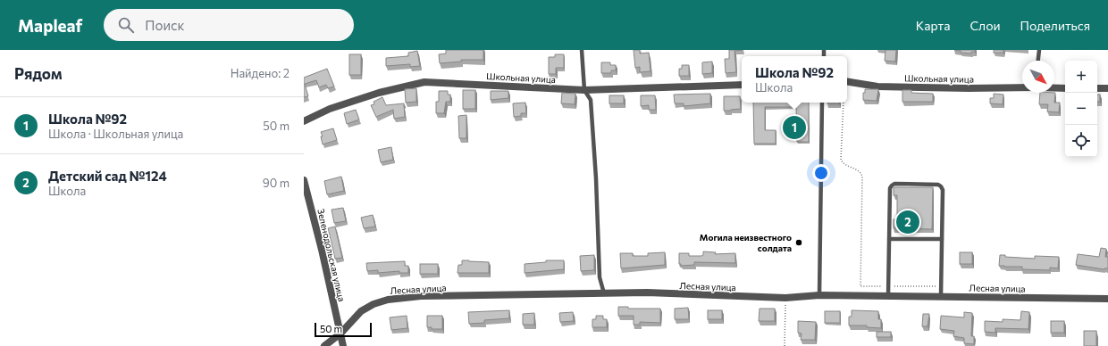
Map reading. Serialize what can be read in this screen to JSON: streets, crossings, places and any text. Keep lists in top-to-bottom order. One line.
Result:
{"streets":{"street":["Школьная улица","Зеленодольская улица","Лесная улица"]},"crossings":[["Зеленодольская улица","Лесная улица"]],"places":["Могила неизвестного солдата"],"scale_bar":"50 m","north":"bottom right","page":{"header":"Mapleaf","search":"Поиск","nav":["Карта","Слои","Поделиться"],"heading":["Рядом","Найдено: 2"],"popup":["Школа №92","Школа"],"map_buttons":["+","−"],"list":[{"mark":"1","name":"Школа №92","note":"Школа · Школьная улица","value":"50 m"},{"mark":"2","name":"Детский сад №124","note":"Школа","value":"90 m"}],"pins":["1","2"],"scale":"50 m"}}
